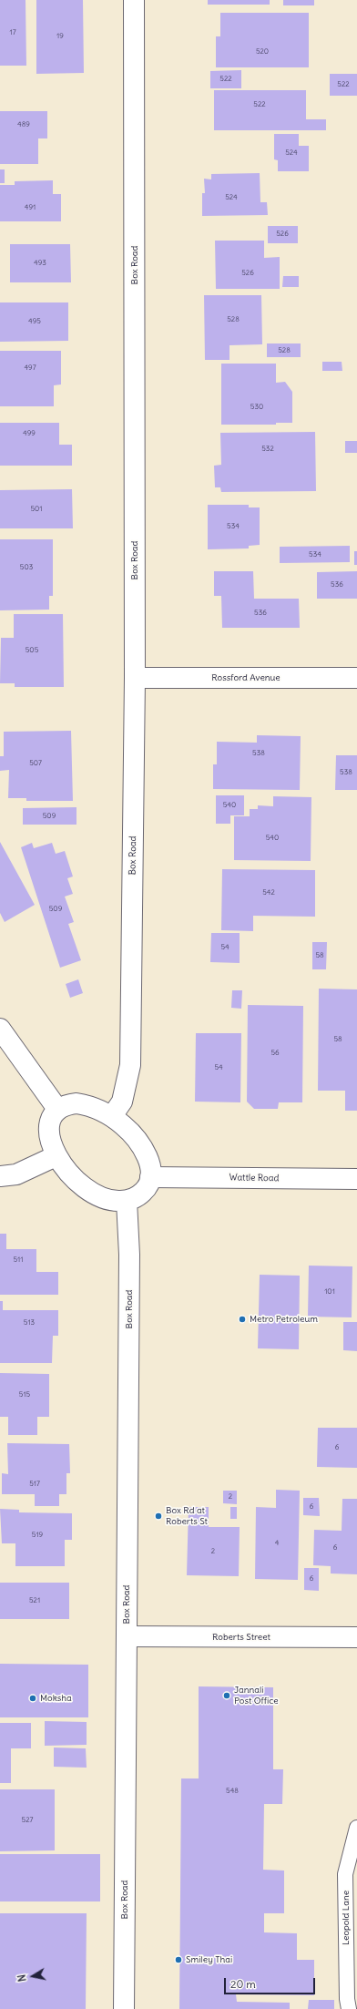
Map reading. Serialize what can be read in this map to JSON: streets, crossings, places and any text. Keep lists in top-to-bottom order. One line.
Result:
{"streets":{"street":["Box Road","Rossford Avenue","Wattle Road","Roberts Street"],"lane":["Leopold Lane"]},"crossings":[["Box Road","Rossford Avenue"],["Box Road","Wattle Road"],["Box Road","Roberts Street"]],"places":["Metro Petroleum","Box Rd at Roberts St","Jannali Post Office","Moksha","Smiley Thai"],"house_numbers":["17","19","520","522","522","522","489","524","524","491","526","493","526","528","495","528","497","530","499","532","501","534","534","503","536","536","505","538","507","538","540","509","540","542","509","54","58","58","56","54","511","101","513","515","6","517","2","6","519","4","6","2","6","521","548","527"],"scale_bar":"20 m","north":"left"}
